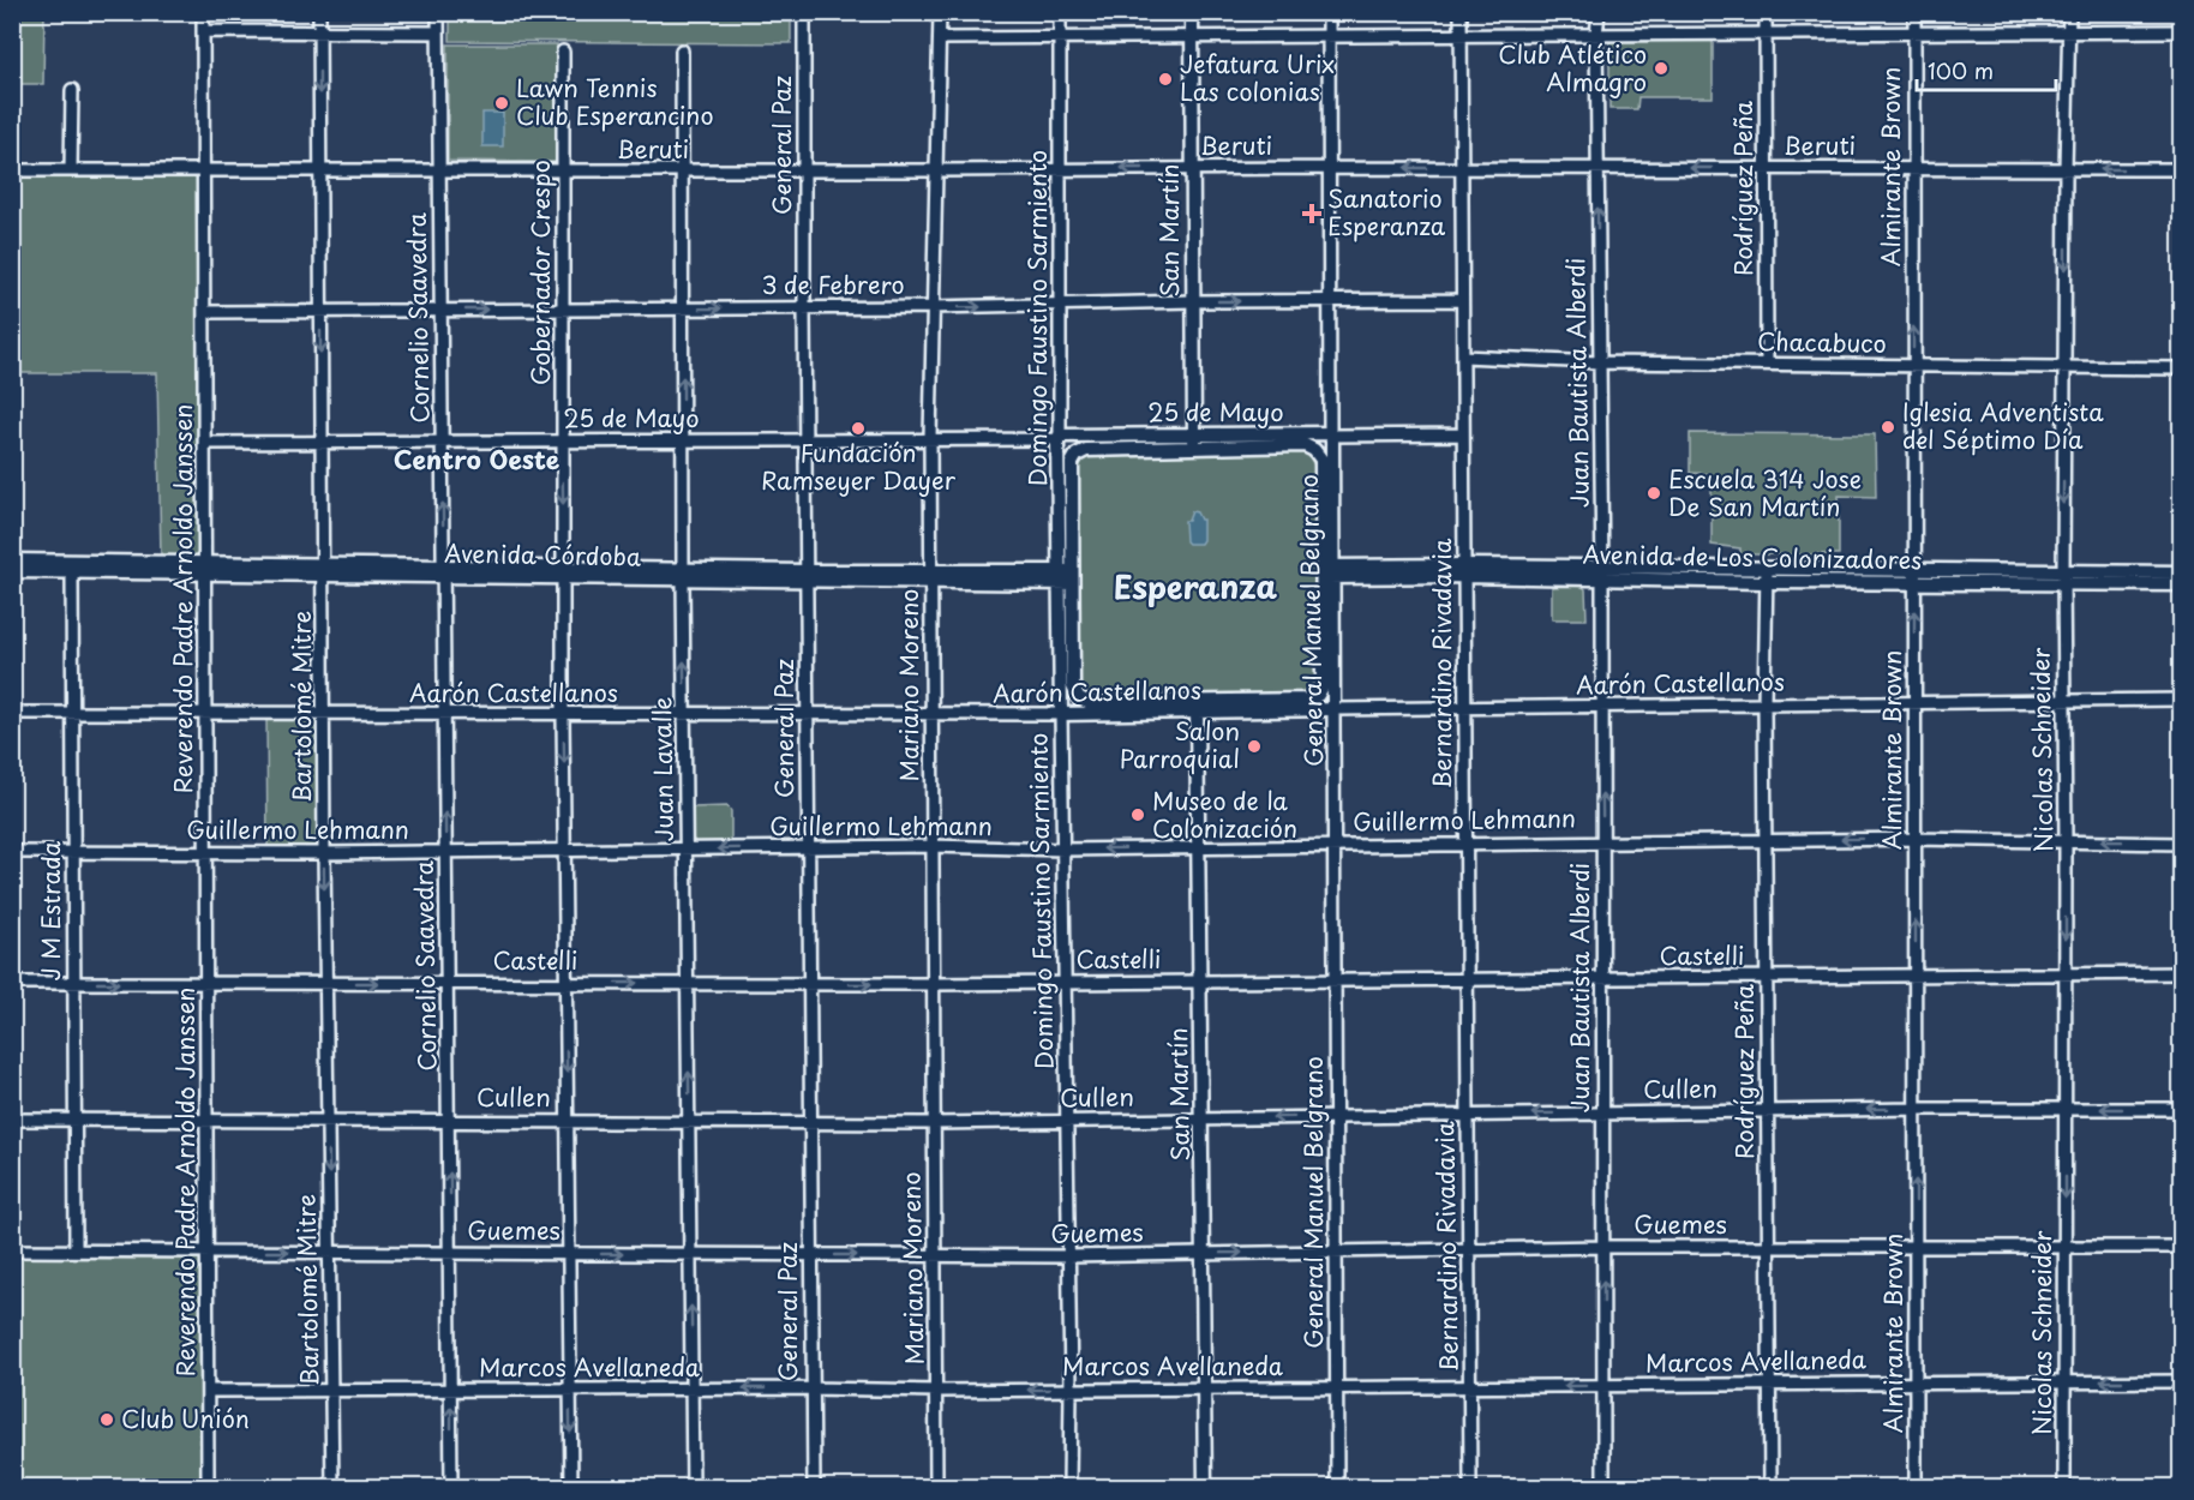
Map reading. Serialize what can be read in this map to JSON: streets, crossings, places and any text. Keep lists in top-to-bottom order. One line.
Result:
{"streets":{"main road":["San Martín","Domingo Faustino Sarmiento","25 de Mayo","Avenida Córdoba","Avenida de Los Colonizadores","General Manuel Belgrano","Aarón Castellanos"],"street":["General Paz","Beruti","Almirante Brown","Rodríguez Peña","Gobernador Crespo","3 de Febrero","Cornelio Saavedra","Chacabuco","Juan Bautista Alberdi","Reverendo Padre Arnoldo Janssen","Bernardino Rivadavia","Mariano Moreno","Bartolomé Mitre","Nicolas Schneider","Juan Lavalle","Guillermo Lehmann","J M Estrada","Castelli","Cullen","Guemes","Marcos Avellaneda"]},"crossings":[["General Paz","Beruti"],["General Paz","3 de Febrero"],["General Paz","25 de Mayo"],["General Paz","Avenida Córdoba"],["General Paz","Aarón Castellanos"],["General Paz","Guillermo Lehmann"],["General Paz","Castelli"],["General Paz","Cullen"],["General Paz","Guemes"],["General Paz","Marcos Avellaneda"],["Beruti","Almirante Brown"],["Beruti","Rodríguez Peña"],["Beruti","San Martín"],["Beruti","Gobernador Crespo"],["Beruti","Cornelio Saavedra"],["Beruti","Domingo Faustino Sarmiento"],["Beruti","Juan Bautista Alberdi"],["Beruti","Reverendo Padre Arnoldo Janssen"],["Beruti","General Manuel Belgrano"],["Beruti","Bernardino Rivadavia"],["Beruti","Mariano Moreno"],["Beruti","Bartolomé Mitre"],["Beruti","Nicolas Schneider"],["Beruti","Juan Lavalle"],["Almirante Brown","Chacabuco"],["Almirante Brown","Avenida de Los Colonizadores"],["Almirante Brown","Aarón Castellanos"],["Almirante Brown","Guillermo Lehmann"],["Almirante Brown","Castelli"],["Almirante Brown","Cullen"],["Almirante Brown","Guemes"],["Almirante Brown","Marcos Avellaneda"],["Rodríguez Peña","Chacabuco"],["Rodríguez Peña","Avenida de Los Colonizadores"],["Rodríguez Peña","Aarón Castellanos"],["Rodríguez Peña","Guillermo Lehmann"],["Rodríguez Peña","Castelli"],["Rodríguez Peña","Cullen"],["Rodríguez Peña","Guemes"],["Rodríguez Peña","Marcos Avellaneda"],["San Martín","3 de Febrero"],["San Martín","25 de Mayo"],["San Martín","Aarón Castellanos"],["San Martín","Guillermo Lehmann"],["San Martín","Castelli"],["San Martín","Cullen"],["San Martín","Guemes"],["San Martín","Marcos Avellaneda"],["Gobernador Crespo","3 de Febrero"],["Gobernador Crespo","25 de Mayo"],["Gobernador Crespo","Avenida Córdoba"],["Gobernador Crespo","Aarón Castellanos"],["Gobernador Crespo","Guillermo Lehmann"],["Gobernador Crespo","Castelli"],["Gobernador Crespo","Cullen"],["Gobernador Crespo","Guemes"],["Gobernador Crespo","Marcos Avellaneda"],["3 de Febrero","Cornelio Saavedra"],["3 de Febrero","Domingo Faustino Sarmiento"],["3 de Febrero","Reverendo Padre Arnoldo Janssen"],["3 de Febrero","General Manuel Belgrano"],["3 de Febrero","Bernardino Rivadavia"],["3 de Febrero","Mariano Moreno"],["3 de Febrero","Bartolomé Mitre"],["3 de Febrero","Juan Lavalle"],["Cornelio Saavedra","25 de Mayo"],["Cornelio Saavedra","Avenida Córdoba"],["Cornelio Saavedra","Aarón Castellanos"],["Cornelio Saavedra","Guillermo Lehmann"],["Cornelio Saavedra","Castelli"],["Cornelio Saavedra","Cullen"],["Cornelio Saavedra","Guemes"],["Cornelio Saavedra","Marcos Avellaneda"],["Domingo Faustino Sarmiento","25 de Mayo"],["Domingo Faustino Sarmiento","Avenida Córdoba"],["Domingo Faustino Sarmiento","Aarón Castellanos"],["Domingo Faustino Sarmiento","Guillermo Lehmann"],["Domingo Faustino Sarmiento","Castelli"],["Domingo Faustino Sarmiento","Cullen"],["Domingo Faustino Sarmiento","Guemes"],["Domingo Faustino Sarmiento","Marcos Avellaneda"],["Chacabuco","Juan Bautista Alberdi"],["Chacabuco","Bernardino Rivadavia"],["Chacabuco","Nicolas Schneider"],["Juan Bautista Alberdi","Avenida de Los Colonizadores"],["Juan Bautista Alberdi","Aarón Castellanos"],["Juan Bautista Alberdi","Guillermo Lehmann"],["Juan Bautista Alberdi","Castelli"],["Juan Bautista Alberdi","Cullen"],["Juan Bautista Alberdi","Guemes"],["Juan Bautista Alberdi","Marcos Avellaneda"],["25 de Mayo","Reverendo Padre Arnoldo Janssen"],["25 de Mayo","General Manuel Belgrano"],["25 de Mayo","Bernardino Rivadavia"],["25 de Mayo","Mariano Moreno"],["25 de Mayo","Bartolomé Mitre"],["25 de Mayo","Juan Lavalle"],["Avenida Córdoba","Reverendo Padre Arnoldo Janssen"],["Avenida Córdoba","Mariano Moreno"],["Avenida Córdoba","Bartolomé Mitre"],["Avenida Córdoba","Juan Lavalle"],["Avenida Córdoba","J M Estrada"],["Avenida de Los Colonizadores","General Manuel Belgrano"],["Avenida de Los Colonizadores","Bernardino Rivadavia"],["Avenida de Los Colonizadores","Nicolas Schneider"],["Reverendo Padre Arnoldo Janssen","Aarón Castellanos"],["Reverendo Padre Arnoldo Janssen","Guillermo Lehmann"],["Reverendo Padre Arnoldo Janssen","Castelli"],["Reverendo Padre Arnoldo Janssen","Cullen"],["Reverendo Padre Arnoldo Janssen","Guemes"],["Reverendo Padre Arnoldo Janssen","Marcos Avellaneda"],["General Manuel Belgrano","Aarón Castellanos"],["General Manuel Belgrano","Guillermo Lehmann"],["General Manuel Belgrano","Castelli"],["General Manuel Belgrano","Cullen"],["General Manuel Belgrano","Guemes"],["General Manuel Belgrano","Marcos Avellaneda"],["Bernardino Rivadavia","Aarón Castellanos"],["Bernardino Rivadavia","Guillermo Lehmann"],["Bernardino Rivadavia","Castelli"],["Bernardino Rivadavia","Cullen"],["Bernardino Rivadavia","Guemes"],["Bernardino Rivadavia","Marcos Avellaneda"],["Aarón Castellanos","Mariano Moreno"],["Aarón Castellanos","Bartolomé Mitre"],["Aarón Castellanos","Nicolas Schneider"],["Aarón Castellanos","Juan Lavalle"],["Aarón Castellanos","J M Estrada"],["Mariano Moreno","Guillermo Lehmann"],["Mariano Moreno","Castelli"],["Mariano Moreno","Cullen"],["Mariano Moreno","Guemes"],["Mariano Moreno","Marcos Avellaneda"],["Bartolomé Mitre","Guillermo Lehmann"],["Bartolomé Mitre","Castelli"],["Bartolomé Mitre","Cullen"],["Bartolomé Mitre","Guemes"],["Bartolomé Mitre","Marcos Avellaneda"],["Nicolas Schneider","Guillermo Lehmann"],["Nicolas Schneider","Castelli"],["Nicolas Schneider","Cullen"],["Nicolas Schneider","Guemes"],["Nicolas Schneider","Marcos Avellaneda"],["Juan Lavalle","Guillermo Lehmann"],["Juan Lavalle","Castelli"],["Juan Lavalle","Cullen"],["Juan Lavalle","Guemes"],["Juan Lavalle","Marcos Avellaneda"],["Guillermo Lehmann","J M Estrada"],["J M Estrada","Castelli"],["J M Estrada","Cullen"],["J M Estrada","Guemes"]],"one_way":["Almirante Brown","Gobernador Crespo","3 de Febrero","Bartolomé Mitre","Nicolas Schneider","Juan Lavalle"],"districts":["Centro Oeste","Esperanza"],"places":{"other":["Club Atlético Almagro","Jefatura Urix Las colonias","Lawn Tennis Club Esperancino","Iglesia Adventista del Séptimo Día","Fundación Ramseyer Dayer","Escuela 314 Jose De San Martín","Salon Parroquial","Museo de la Colonización","Club Unión"],"health":["Sanatorio Esperanza"]},"scale_bar":"100 m"}
